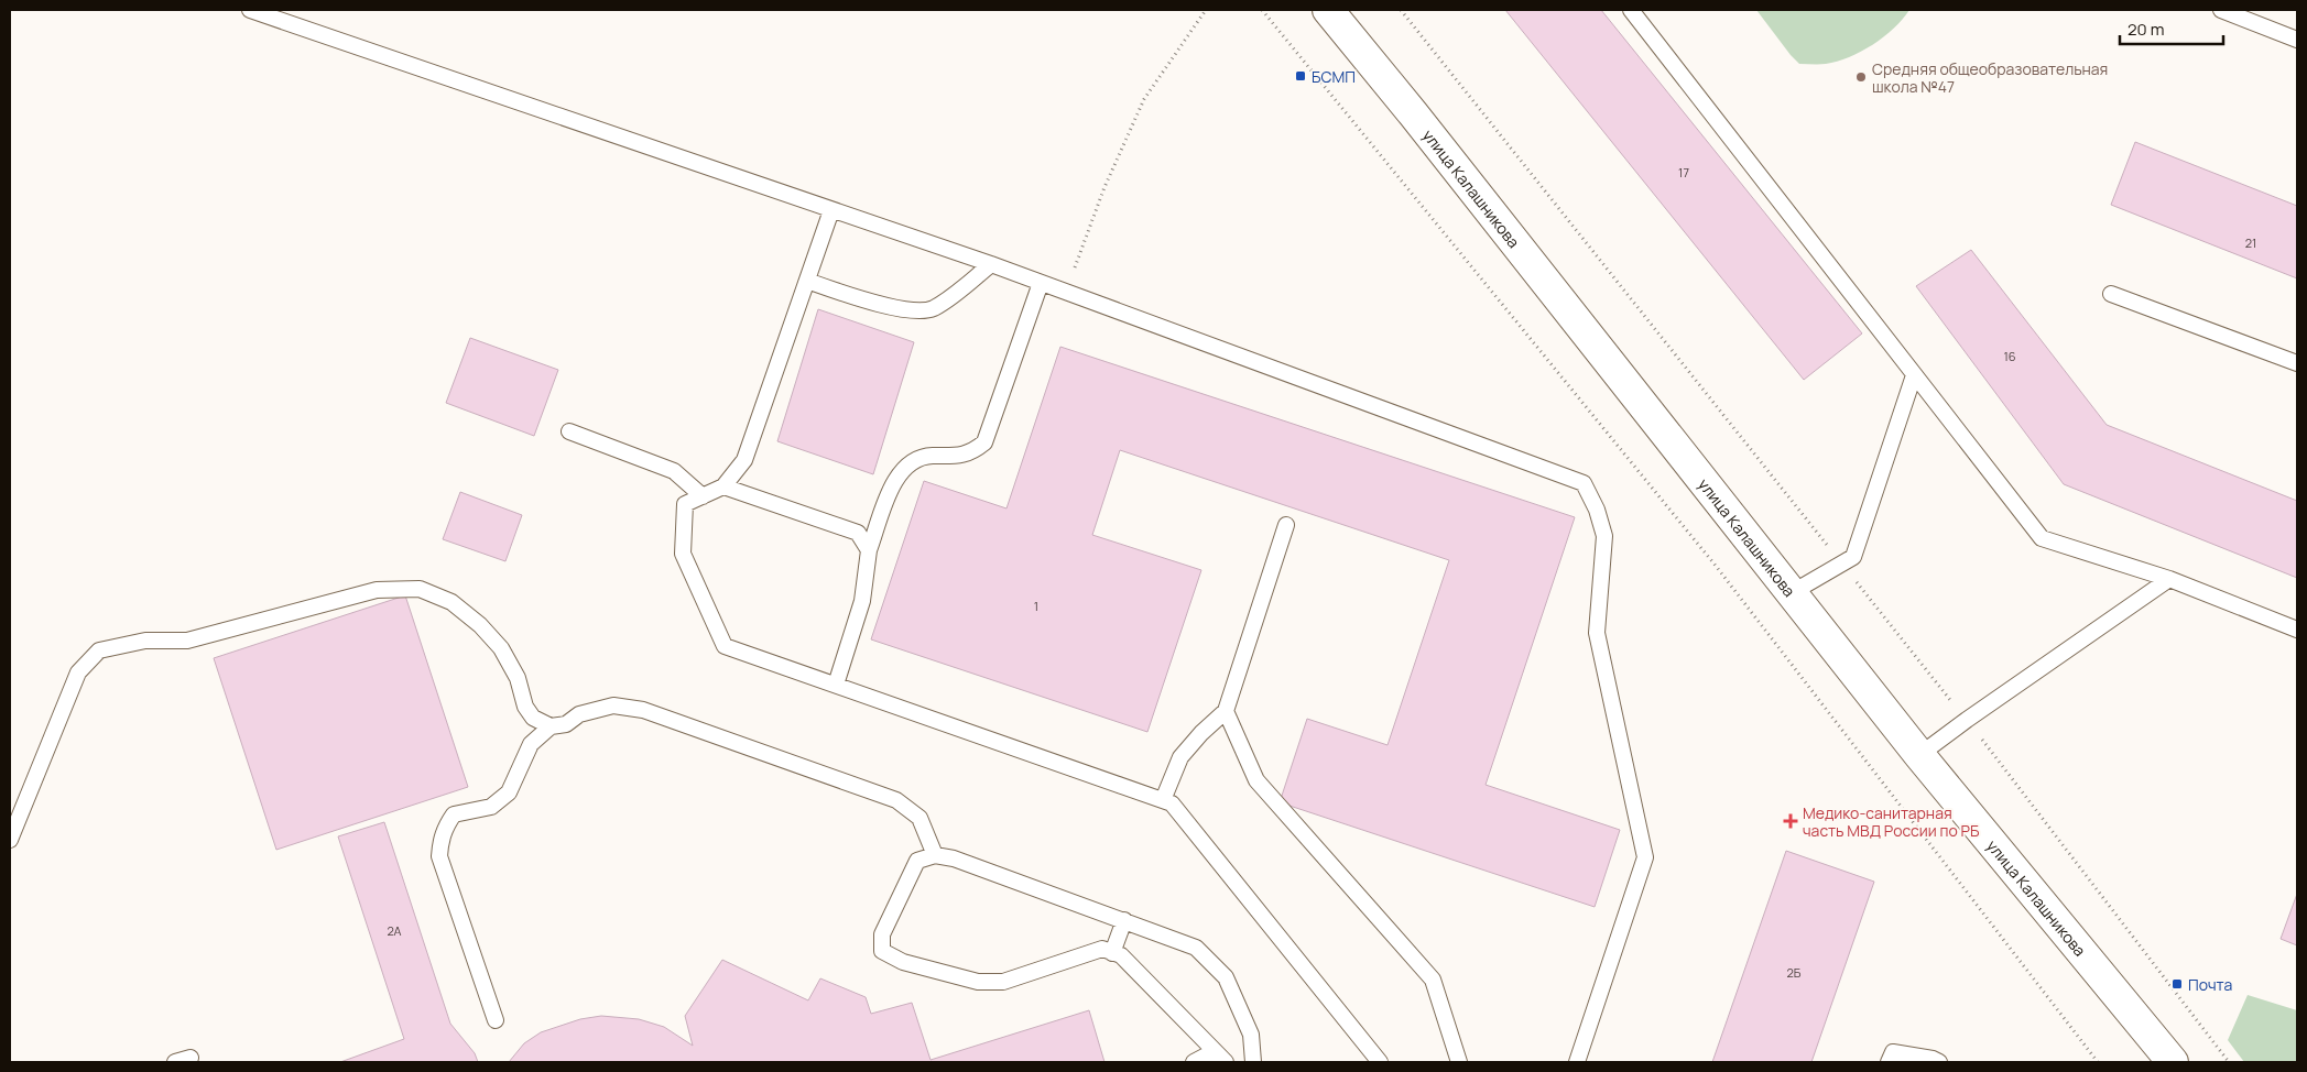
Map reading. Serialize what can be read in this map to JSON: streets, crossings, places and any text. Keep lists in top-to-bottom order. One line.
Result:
{"streets":{"main road":["улица Калашникова"]},"places":{"transit":["БСМП","Почта"],"other":["Средняя общеобразовательная школа №47"],"health":["Медико-санитарная часть МВД России по РБ"]},"house_numbers":["17","21","16","1","2А","2Б"],"scale_bar":"20 m"}
